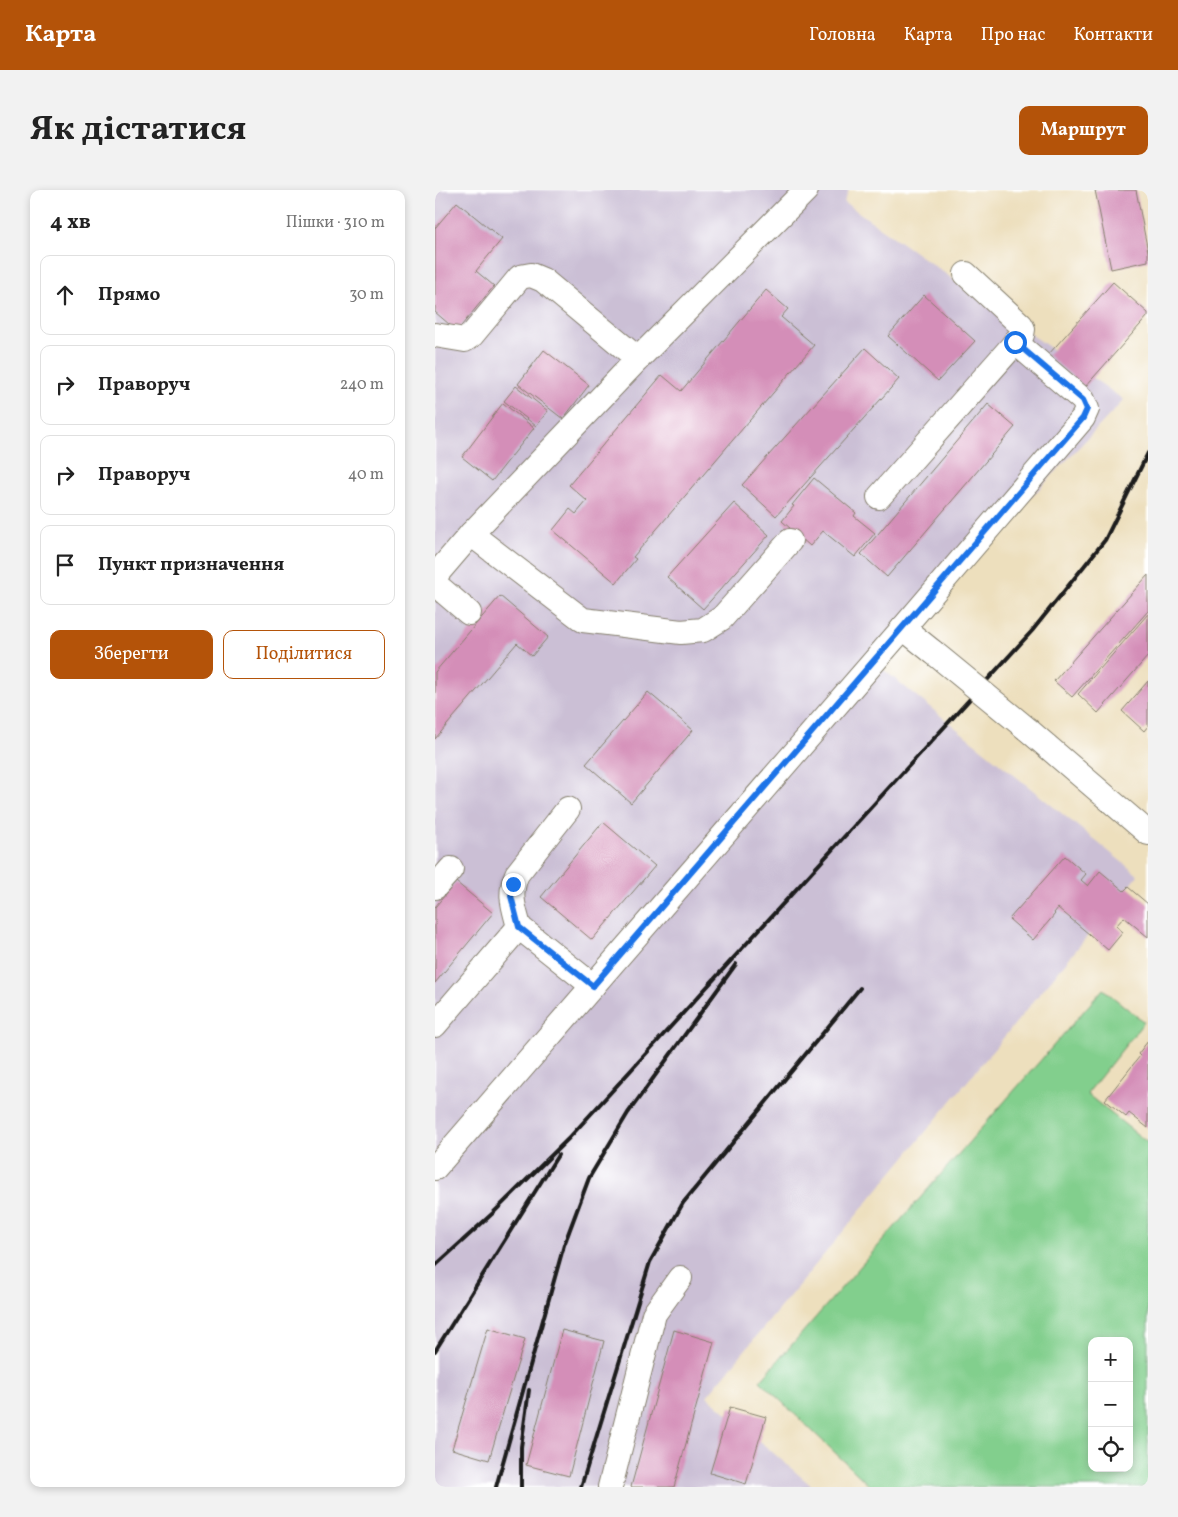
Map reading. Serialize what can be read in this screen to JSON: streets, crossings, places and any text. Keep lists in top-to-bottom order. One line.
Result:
{"page":{"header":"Карта","nav":["Головна","Карта","Про нас","Контакти"],"title":"Як дістатися","buttons":["Маршрут",["Зберегти","Поділитися"]],"heading":["4 хв","Пішки · 310 m"],"list":[["Прямо","30 m"],["Праворуч","240 m"],["Праворуч","40 m"],"Пункт призначення"],"map_buttons":["+","−"]}}
